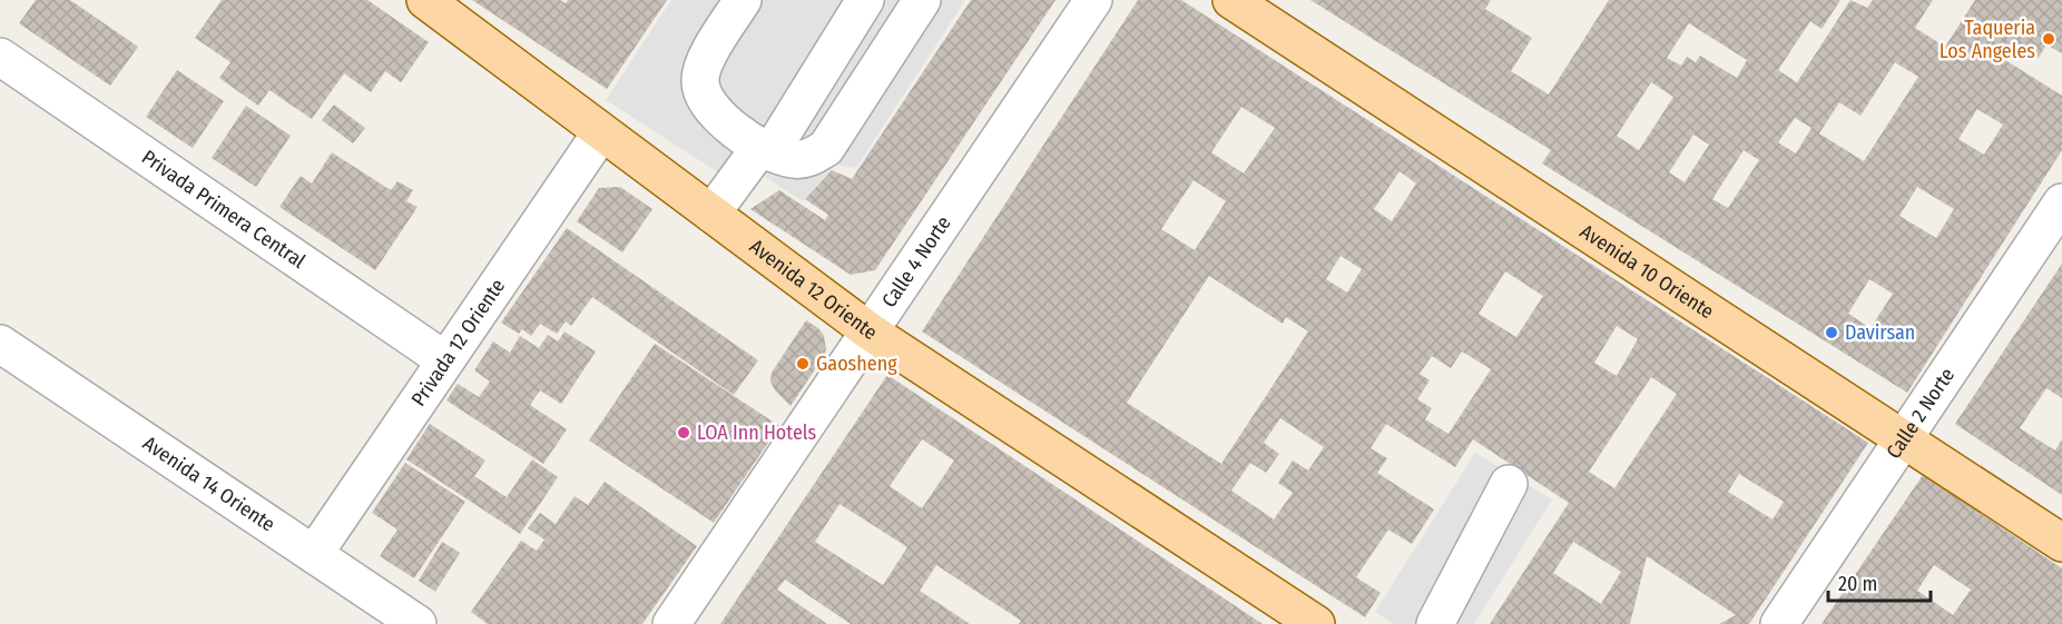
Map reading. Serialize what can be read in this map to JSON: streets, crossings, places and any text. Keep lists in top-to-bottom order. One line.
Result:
{"streets":{"main road":["Avenida 10 Oriente","Avenida 12 Oriente"],"street":["Privada Primera Central","Calle 4 Norte","Privada 12 Oriente","Calle 2 Norte","Avenida 14 Oriente"]},"crossings":[["Privada Primera Central","Privada 12 Oriente"],["Calle 4 Norte","Avenida 12 Oriente"],["Avenida 10 Oriente","Calle 2 Norte"],["Avenida 12 Oriente","Privada 12 Oriente"],["Privada 12 Oriente","Avenida 14 Oriente"]],"places":["Taqueria Los Angeles","Davirsan","Gaosheng","LOA Inn Hotels"],"scale_bar":"20 m"}
